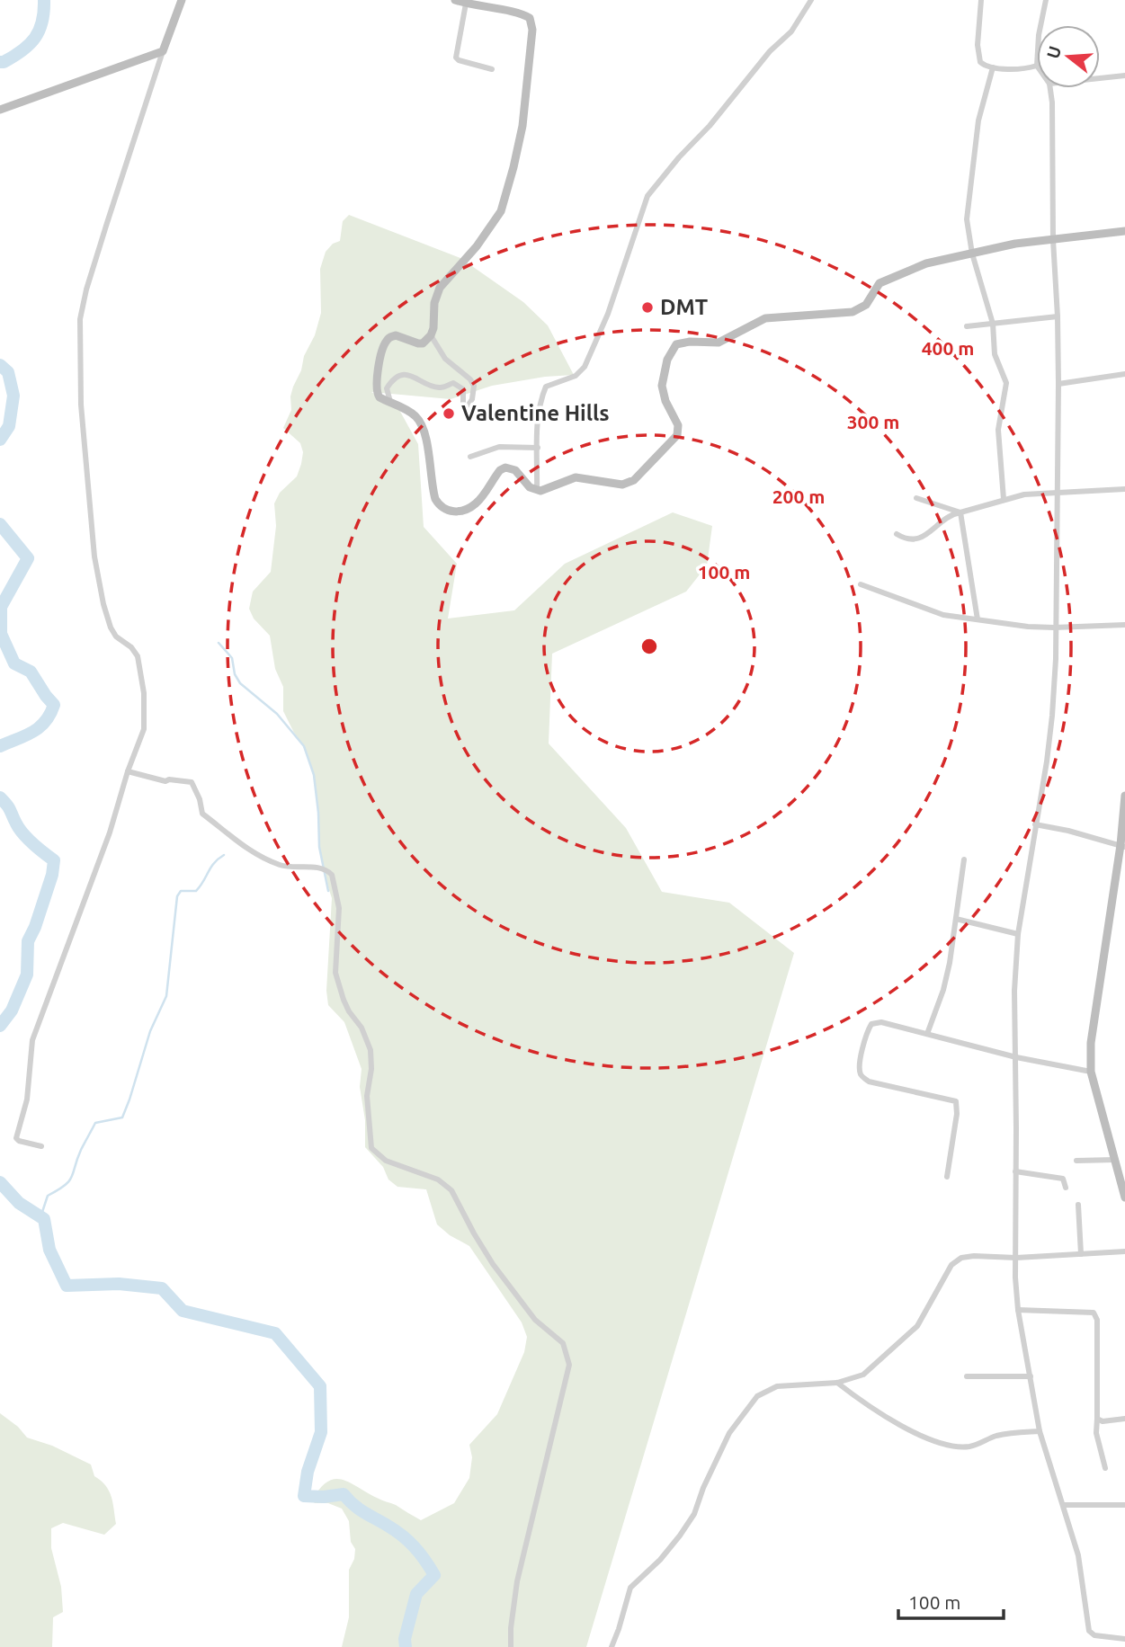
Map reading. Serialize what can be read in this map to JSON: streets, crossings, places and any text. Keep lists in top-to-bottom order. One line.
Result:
{"places":["DMT","Valentine Hills"],"scale_bar":"100 m","north":"left","rings":["400 m","300 m","200 m","100 m"]}
